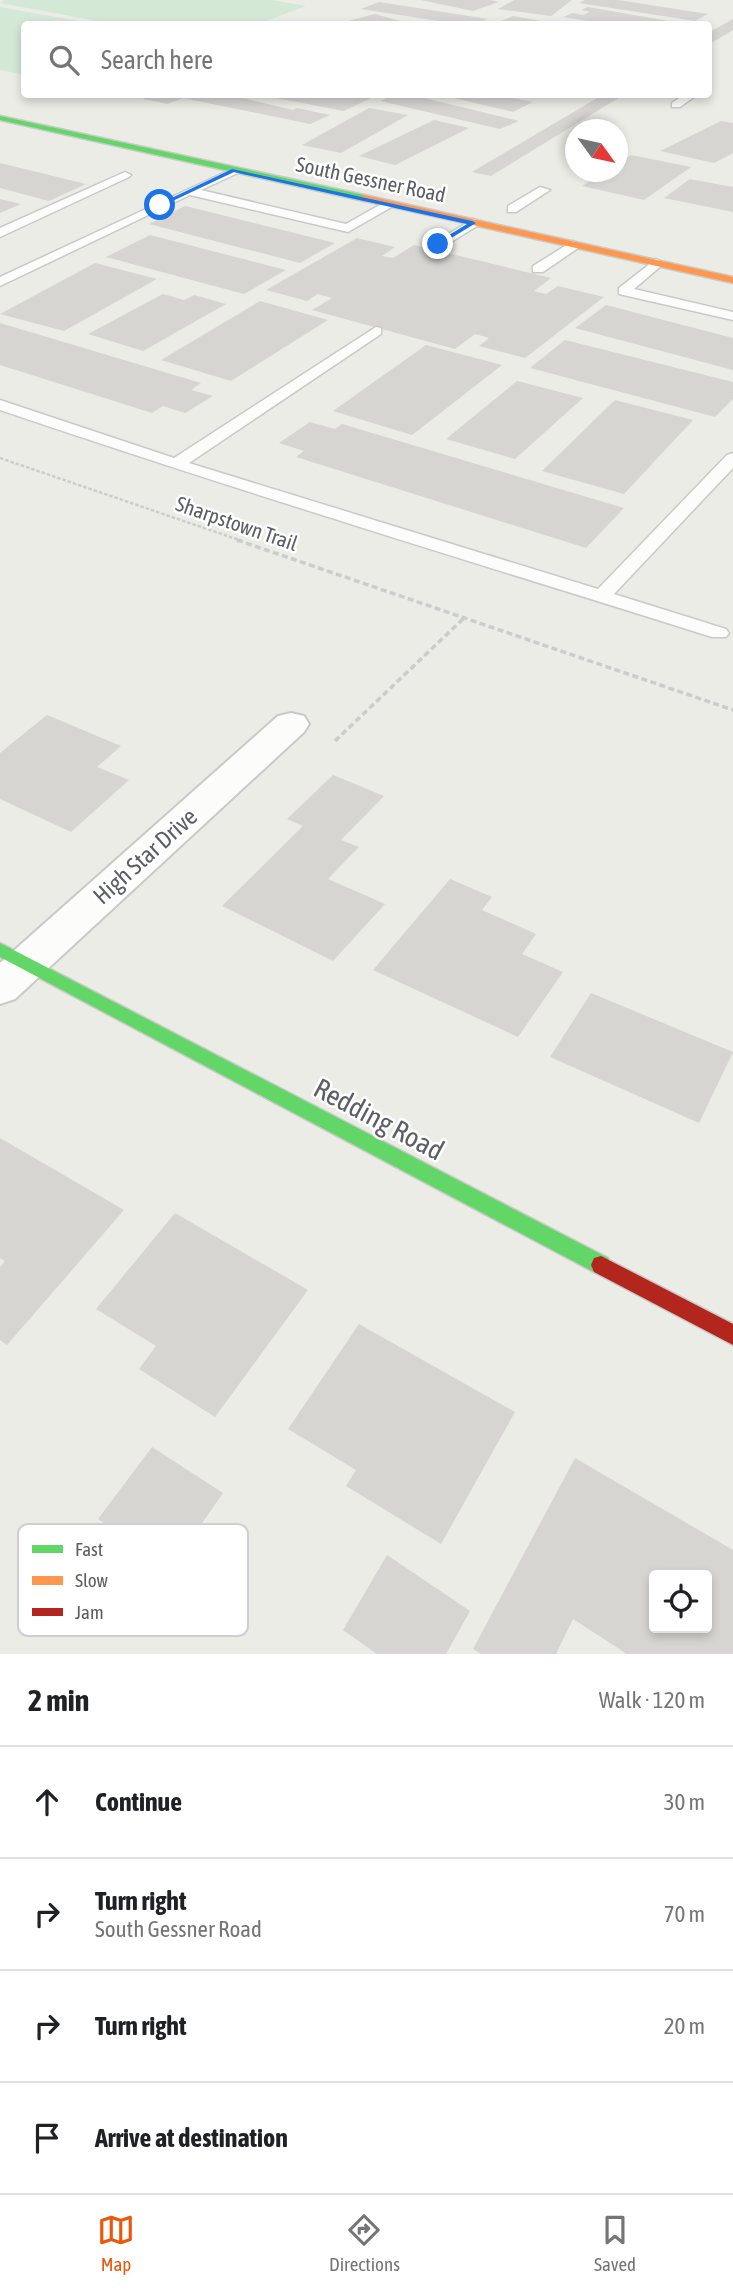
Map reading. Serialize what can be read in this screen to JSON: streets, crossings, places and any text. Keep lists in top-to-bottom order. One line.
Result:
{"streets":{"main road":["South Gessner Road","Redding Road"],"street":["High Star Drive"],"path":["Sharpstown Trail"]},"crossings":[["High Star Drive","Redding Road"]],"legend":["Fast","Slow","Jam"],"north":"bottom right","page":{"search":"Search here","heading":["2 min","Walk · 120 m"],"list":[["Continue","30 m"],["Turn right","South Gessner Road","70 m"],["Turn right","20 m"],"Arrive at destination"],"nav":["Map","Directions","Saved"]}}
